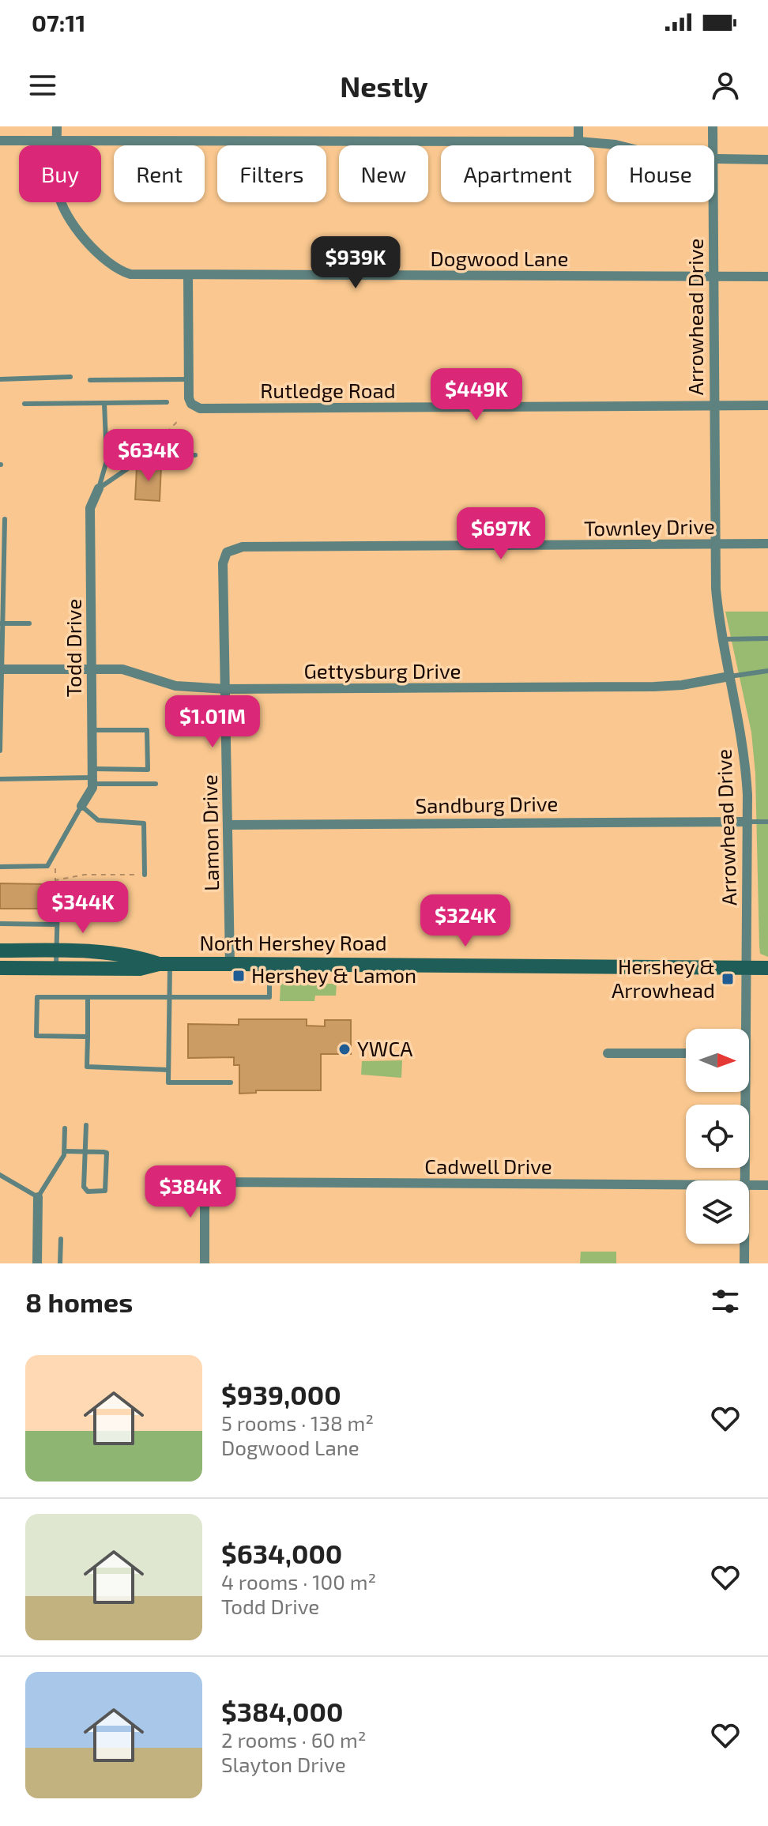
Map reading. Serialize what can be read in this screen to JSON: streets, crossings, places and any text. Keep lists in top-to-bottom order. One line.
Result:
{"streets":{"main road":["North Hershey Road"],"street":["Dogwood Lane","Arrowhead Drive","Rutledge Road","Townley Drive","Todd Drive","Gettysburg Drive","Sandburg Drive","Lamon Drive","Cadwell Drive"]},"crossings":[["Dogwood Lane","Arrowhead Drive"],["Arrowhead Drive","Rutledge Road"],["Arrowhead Drive","Townley Drive"],["Arrowhead Drive","Gettysburg Drive"],["Arrowhead Drive","Sandburg Drive"],["Arrowhead Drive","North Hershey Road"],["Townley Drive","Lamon Drive"],["Todd Drive","Gettysburg Drive"],["Gettysburg Drive","Lamon Drive"],["Sandburg Drive","Lamon Drive"],["Lamon Drive","North Hershey Road"]],"places":{"transit":["Hershey & Lamon","Hershey & Arrowhead"],"other":["YWCA"]},"north":"right","page":{"status":"07:11","header":"Nestly","chip":["Buy","Rent","Filters","New","Apartment","House"],"price":["$939K","$449K","$634K","$697K","$1.01M","$344K","$324K","$384K"],"heading":"8 homes","list":[{"name":"$939,000","note":"5 rooms · 138 m² · Dogwood Lane"},{"name":"$634,000","note":"4 rooms · 100 m² · Todd Drive"},{"name":"$384,000","note":"2 rooms · 60 m² · Slayton Drive"}]}}
